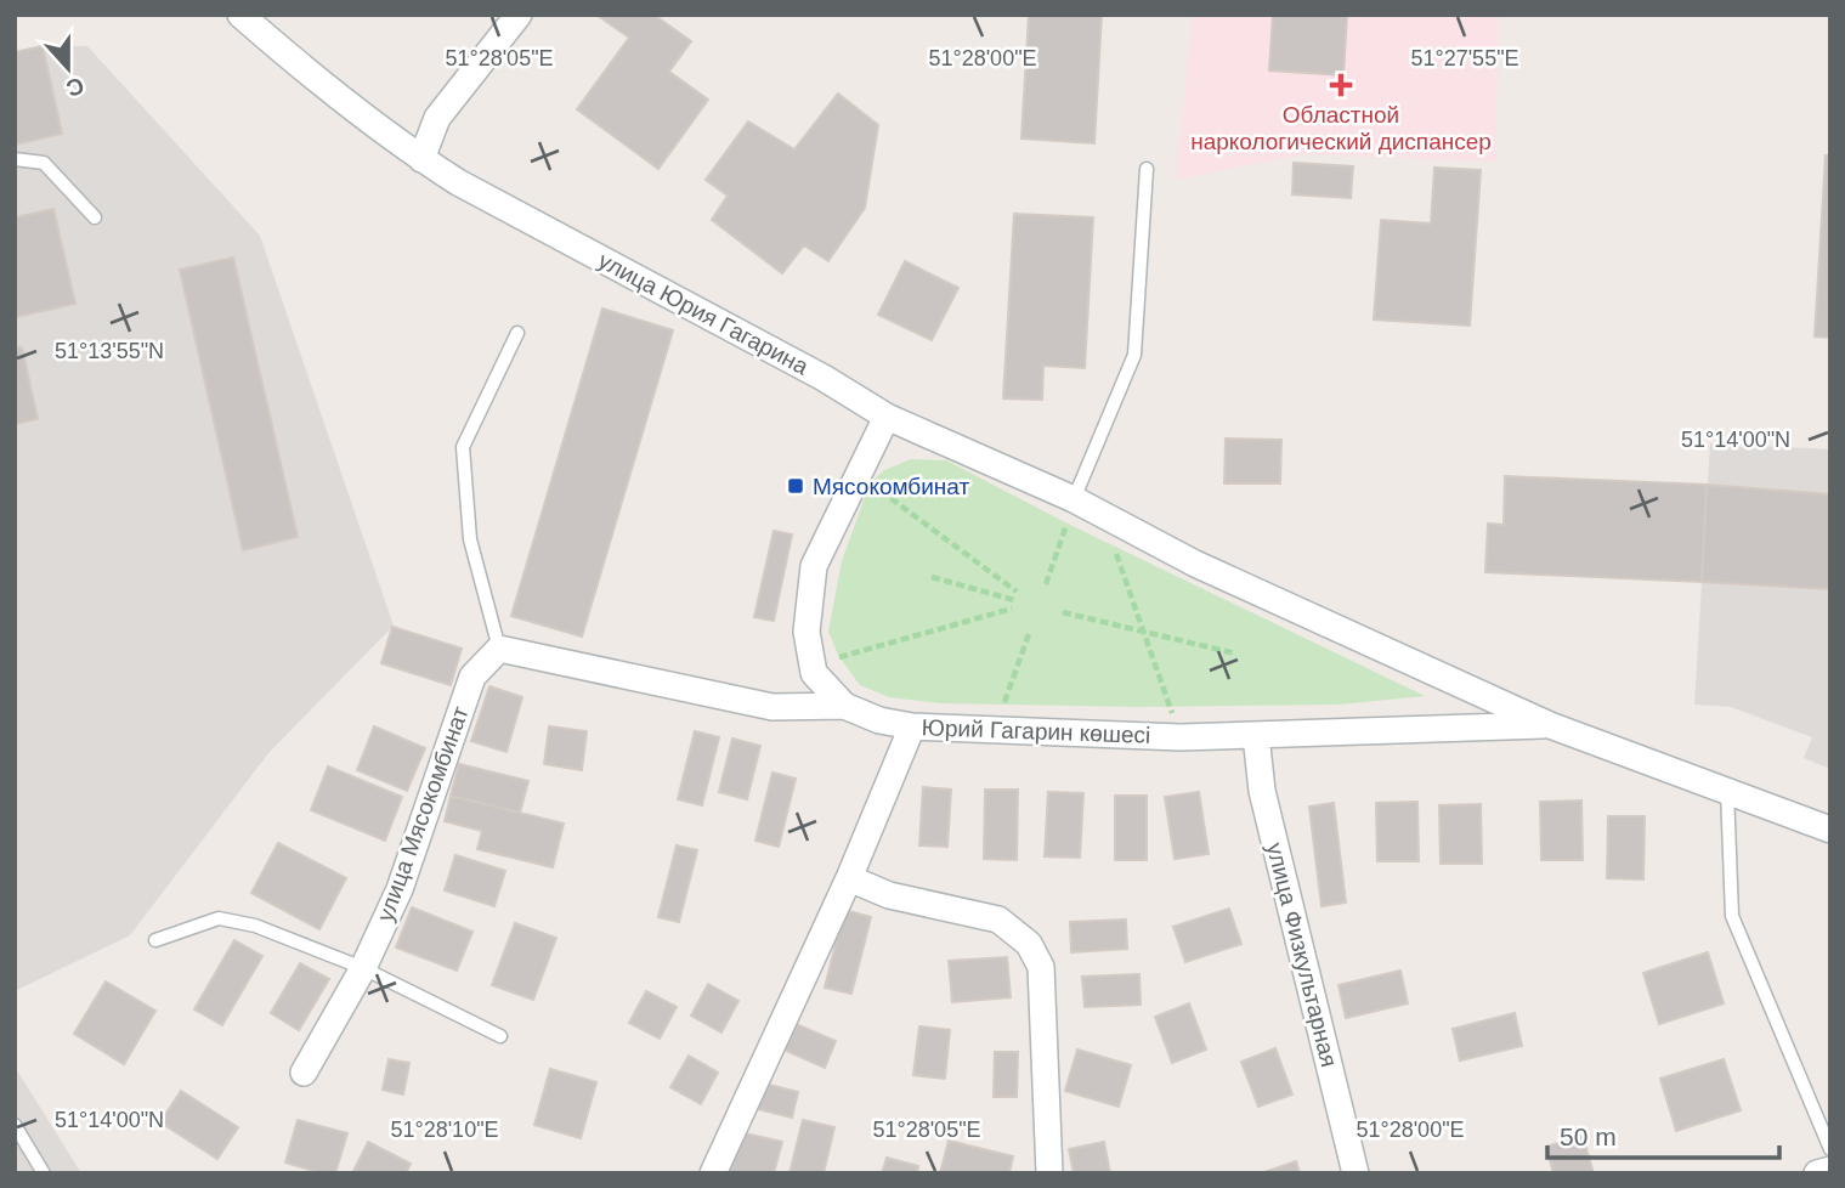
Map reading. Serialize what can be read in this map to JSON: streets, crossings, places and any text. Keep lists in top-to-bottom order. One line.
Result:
{"streets":{"street":["улица Юрия Гагарина","Юрий Гагарин көшесі","улица Мясокомбинат","улица Физкультарная"]},"crossings":[["улица Юрия Гагарина","Юрий Гагарин көшесі"],["Юрий Гагарин көшесі","улица Физкультарная"]],"places":{"health":["Областной наркологический диспансер"],"transit":["Мясокомбинат"]},"scale_bar":"50 m","north":"bottom","coordinates":["51°28'05\"E","51°28'00\"E","51°27'55\"E","51°13'55\"N","51°14'00\"N","51°28'10\"E"]}
